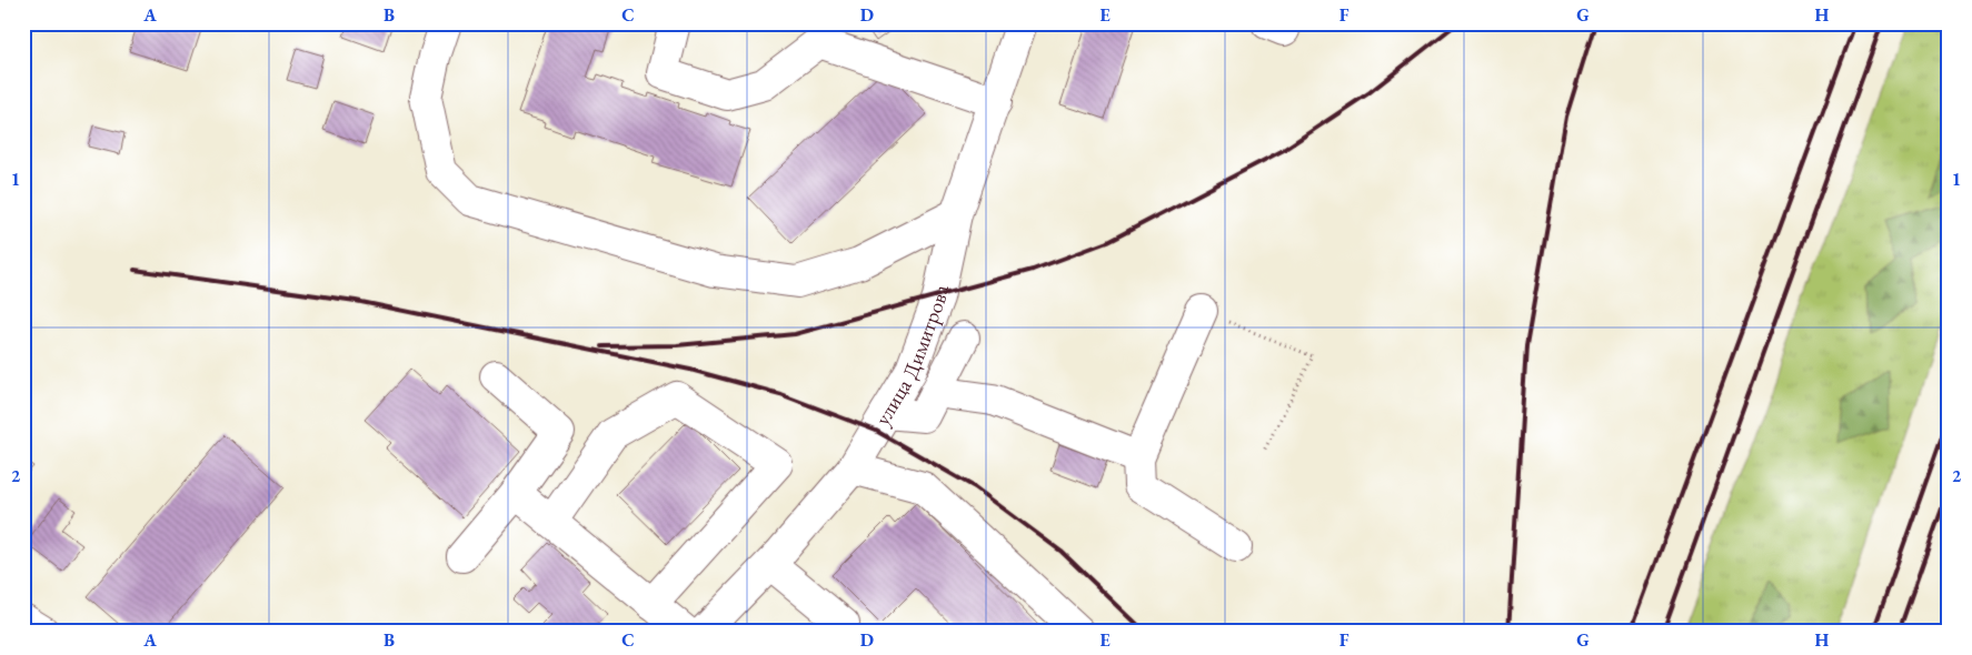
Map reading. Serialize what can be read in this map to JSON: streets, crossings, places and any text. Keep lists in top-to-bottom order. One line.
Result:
{"streets":{"street":["улица Димитрова"]},"grid":{"columns":["A","B","C","D","E","F","G","H"],"rows":["1","2"]}}
